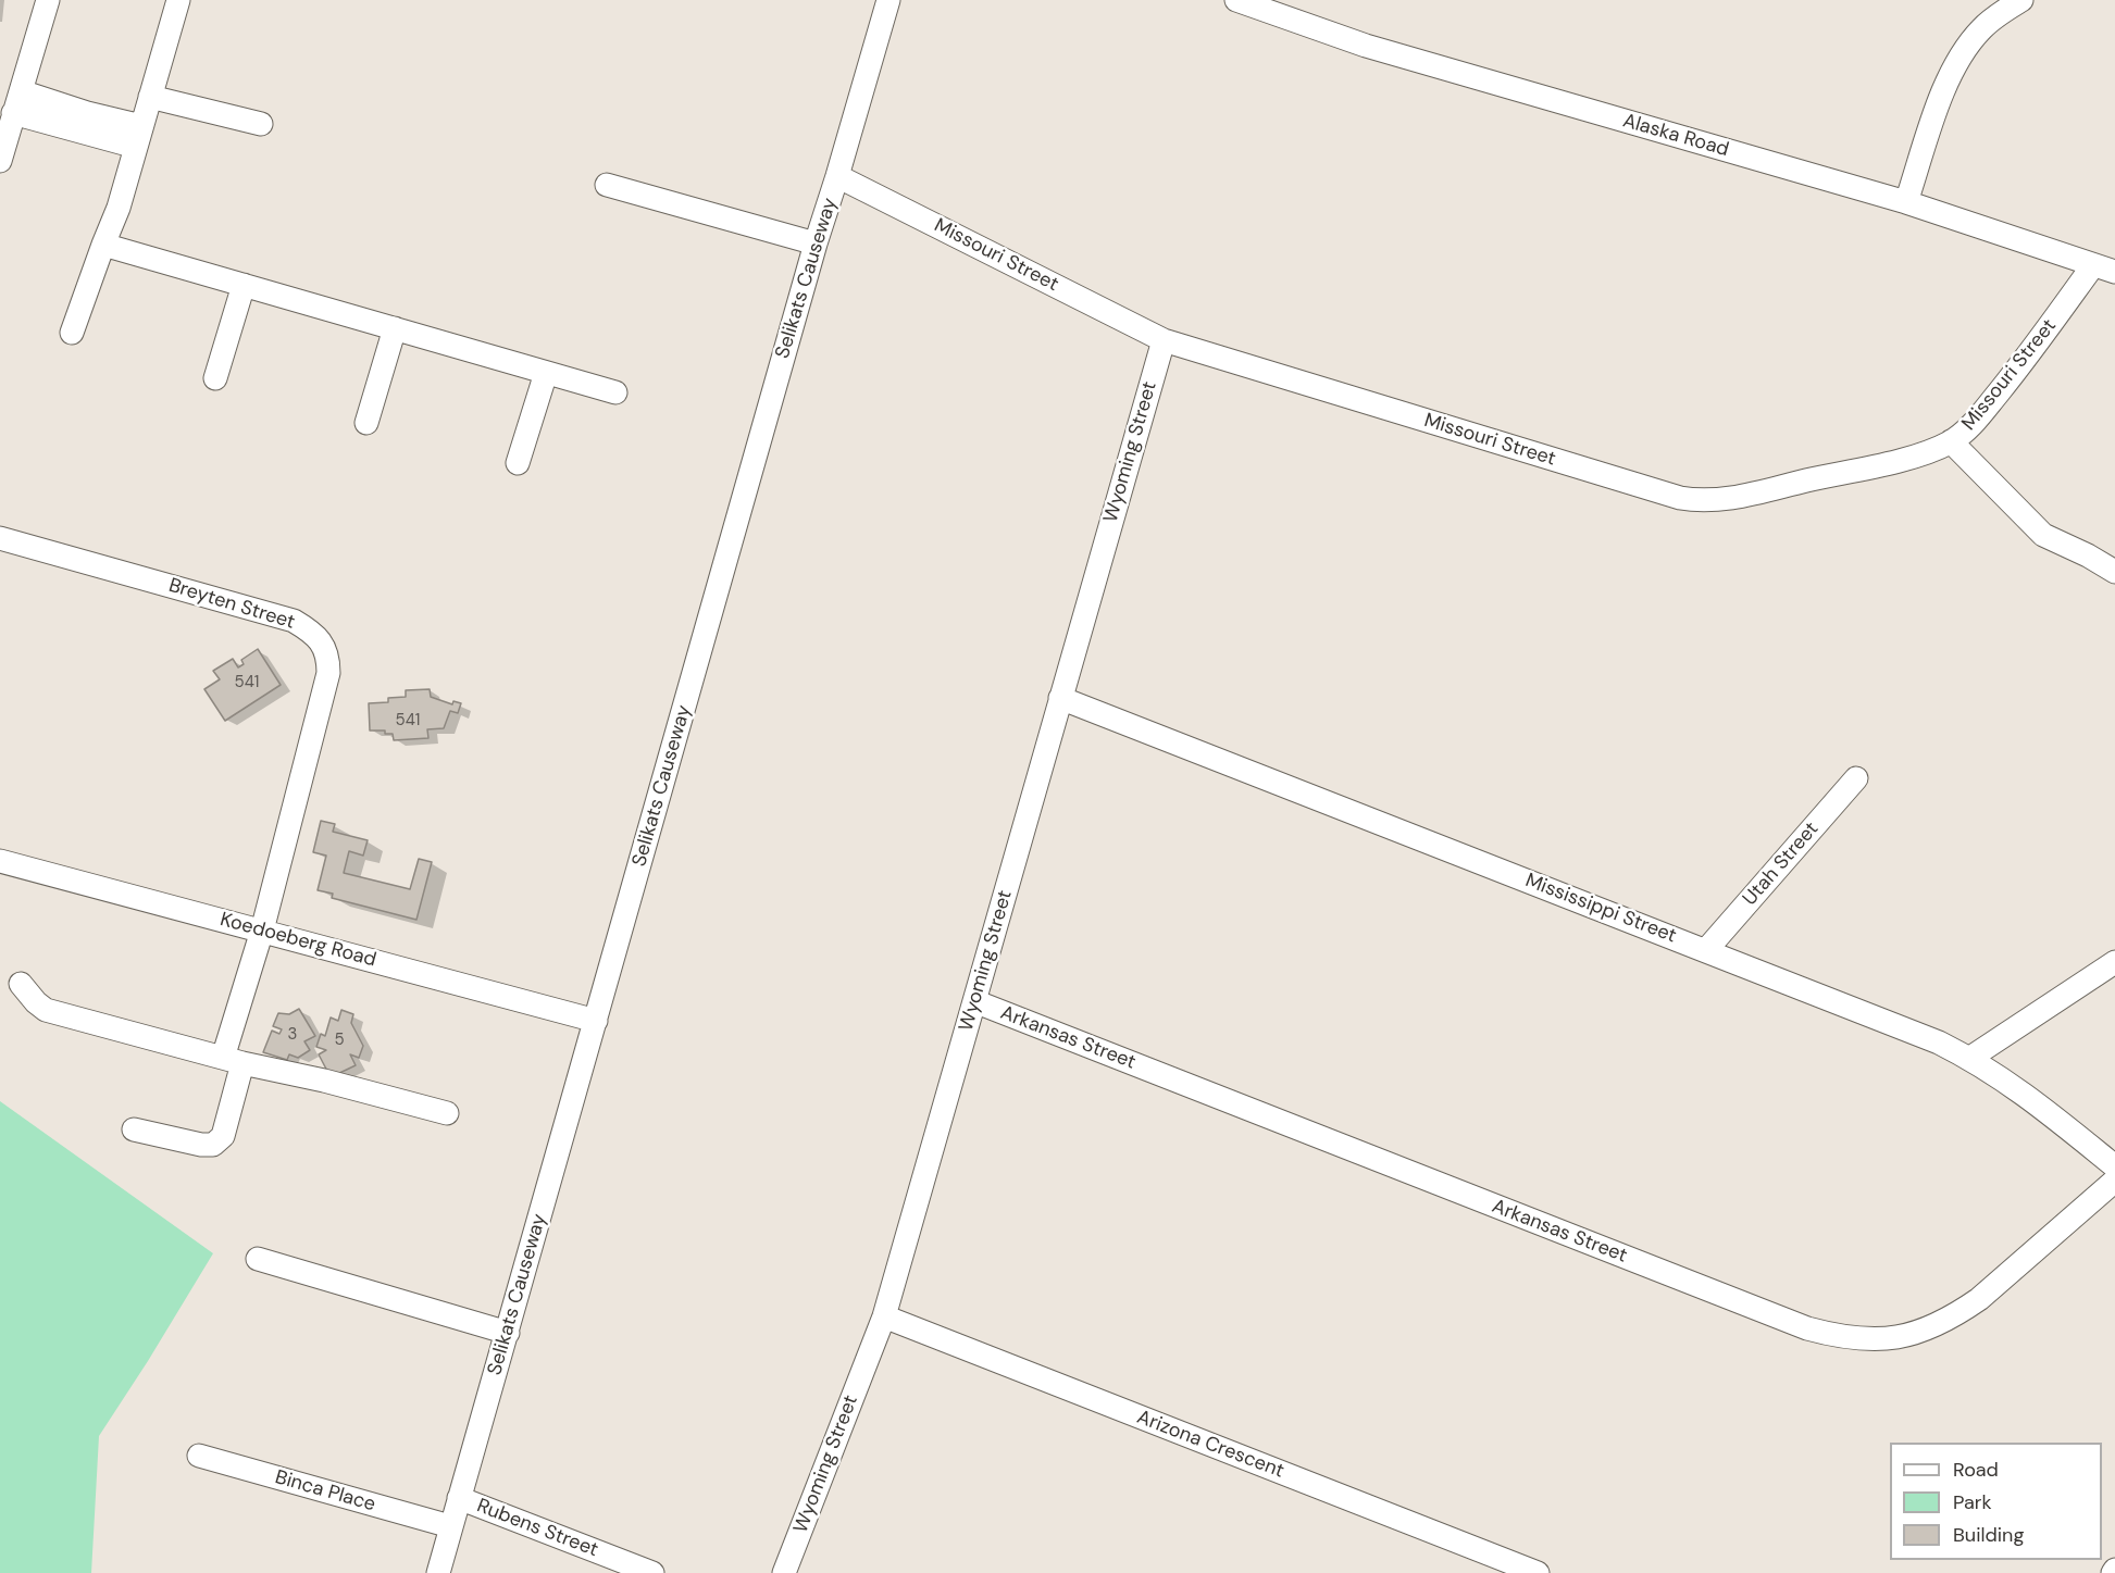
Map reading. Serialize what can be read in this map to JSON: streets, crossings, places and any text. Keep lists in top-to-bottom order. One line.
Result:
{"streets":{"street":["Alaska Road","Missouri Street","Selikats Causeway","Wyoming Street","Breyten Street","Utah Street","Mississippi Street","Koedoeberg Road","Arkansas Street","Arizona Crescent","Binca Place","Rubens Street"]},"crossings":[["Alaska Road","Missouri Street"],["Missouri Street","Selikats Causeway"],["Missouri Street","Wyoming Street"],["Selikats Causeway","Koedoeberg Road"],["Selikats Causeway","Binca Place"],["Selikats Causeway","Rubens Street"],["Wyoming Street","Mississippi Street"],["Wyoming Street","Arkansas Street"],["Wyoming Street","Arizona Crescent"],["Breyten Street","Koedoeberg Road"],["Utah Street","Mississippi Street"]],"house_numbers":["541","541","3","5"],"legend":["Road","Park","Building"]}
